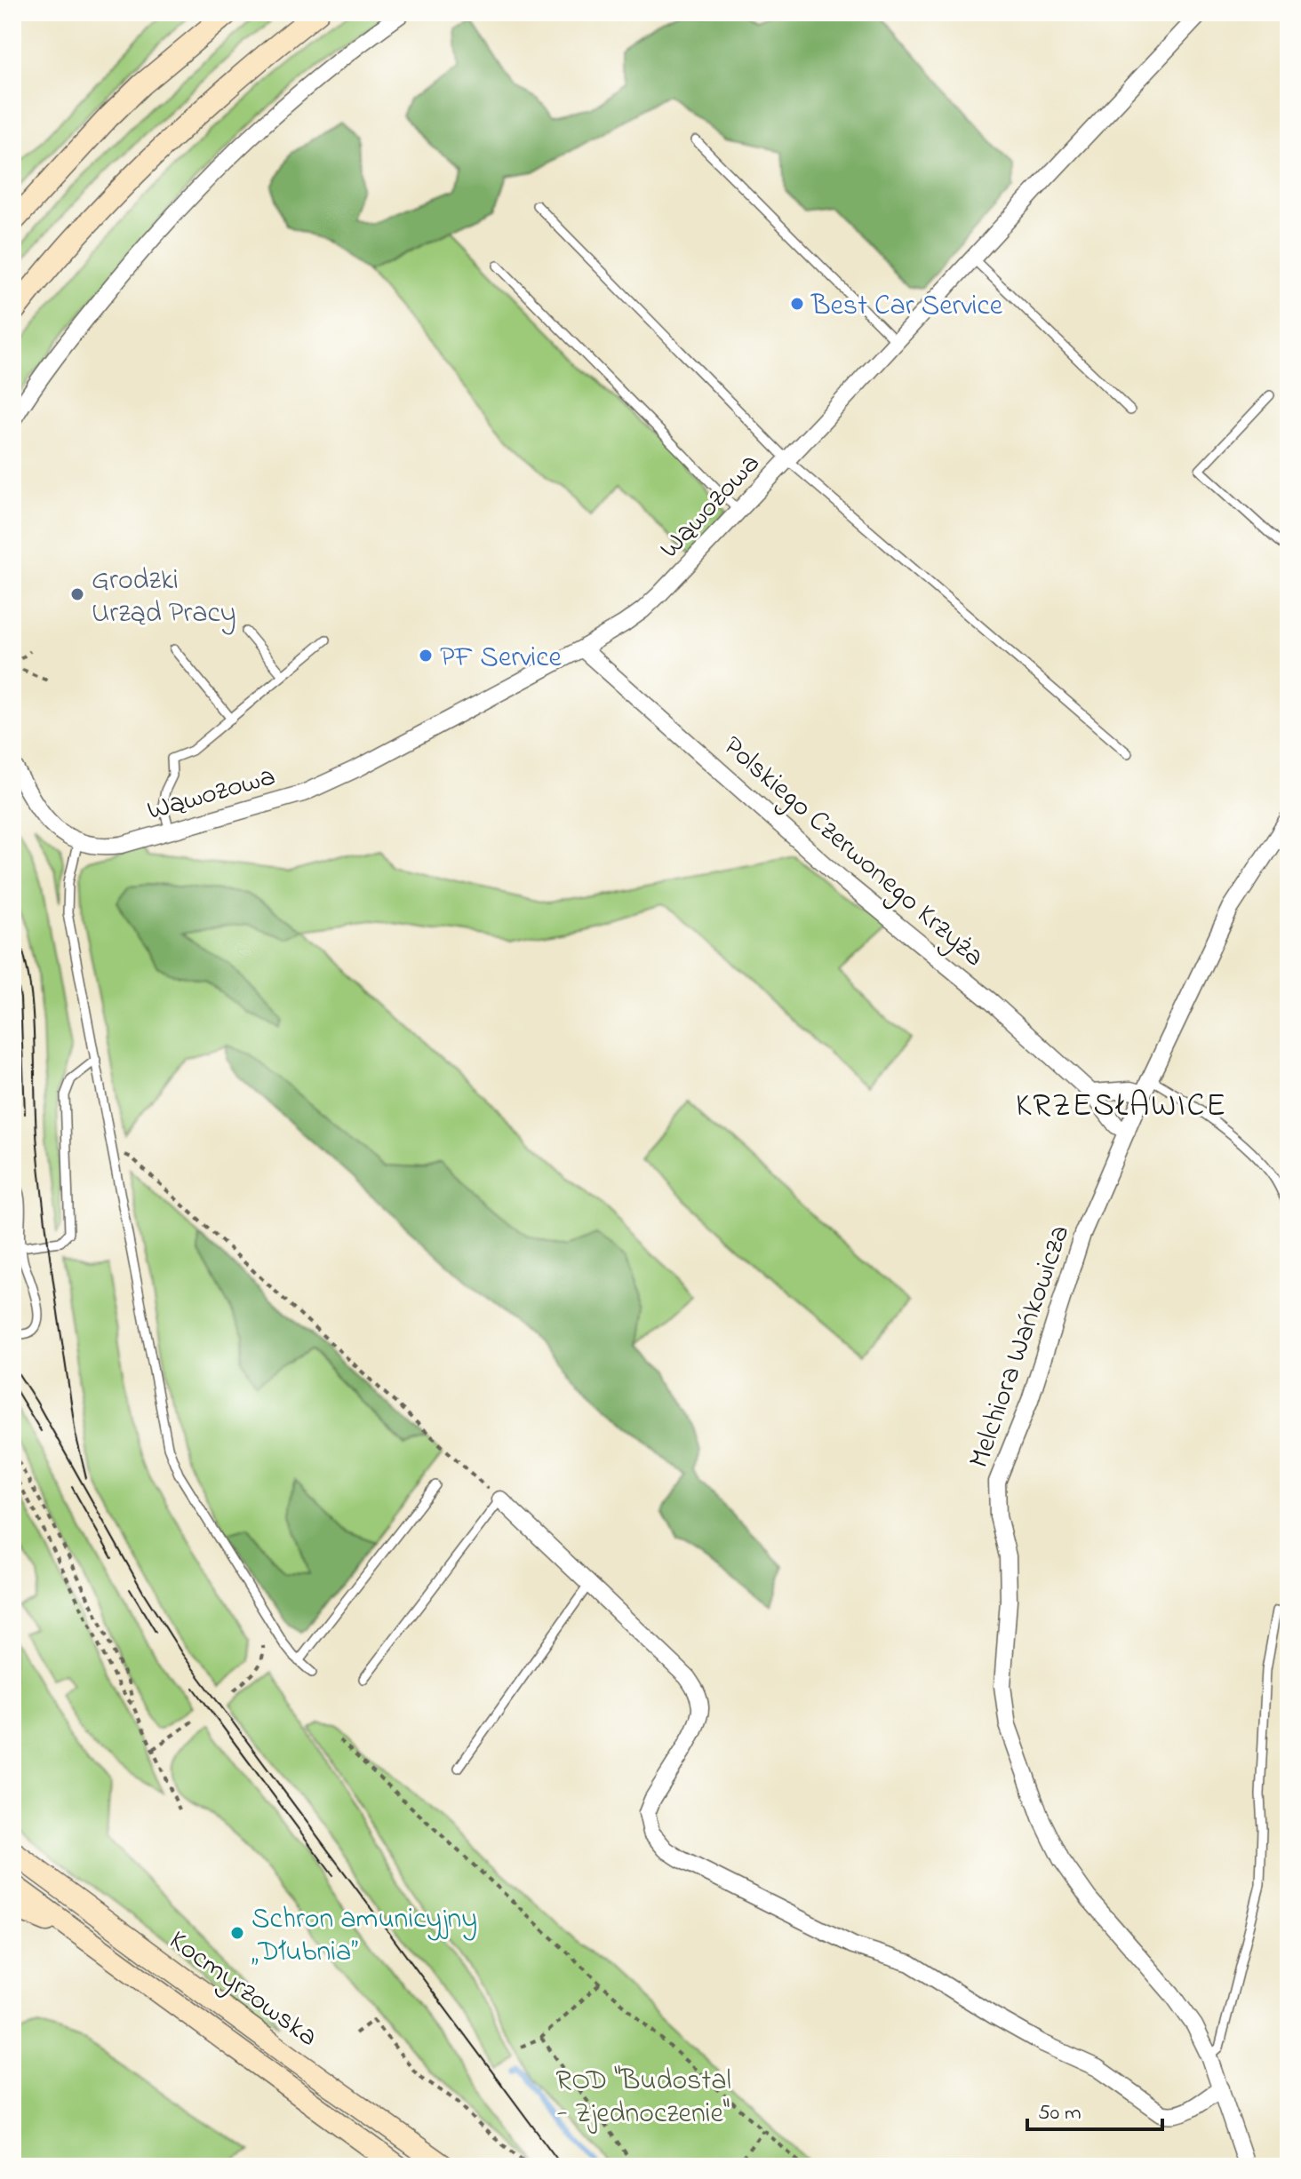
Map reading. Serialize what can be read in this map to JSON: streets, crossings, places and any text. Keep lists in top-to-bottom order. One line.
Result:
{"streets":{"main road":["Kocmyrzowska"],"street":["Wąwozowa","Polskiego Czerwonego Krzyża","Melchiora Wańkowicza"]},"crossings":[["Wąwozowa","Polskiego Czerwonego Krzyża"],["Polskiego Czerwonego Krzyża","Melchiora Wańkowicza"]],"districts":["KRZESŁAWICE"],"parks":["ROD \"Budostal - Zjednoczenie\""],"places":["Best Car Service","Grodzki Urząd Pracy","PF Service","Schron amunicyjny „Dłubnia”"],"scale_bar":"50 m"}
